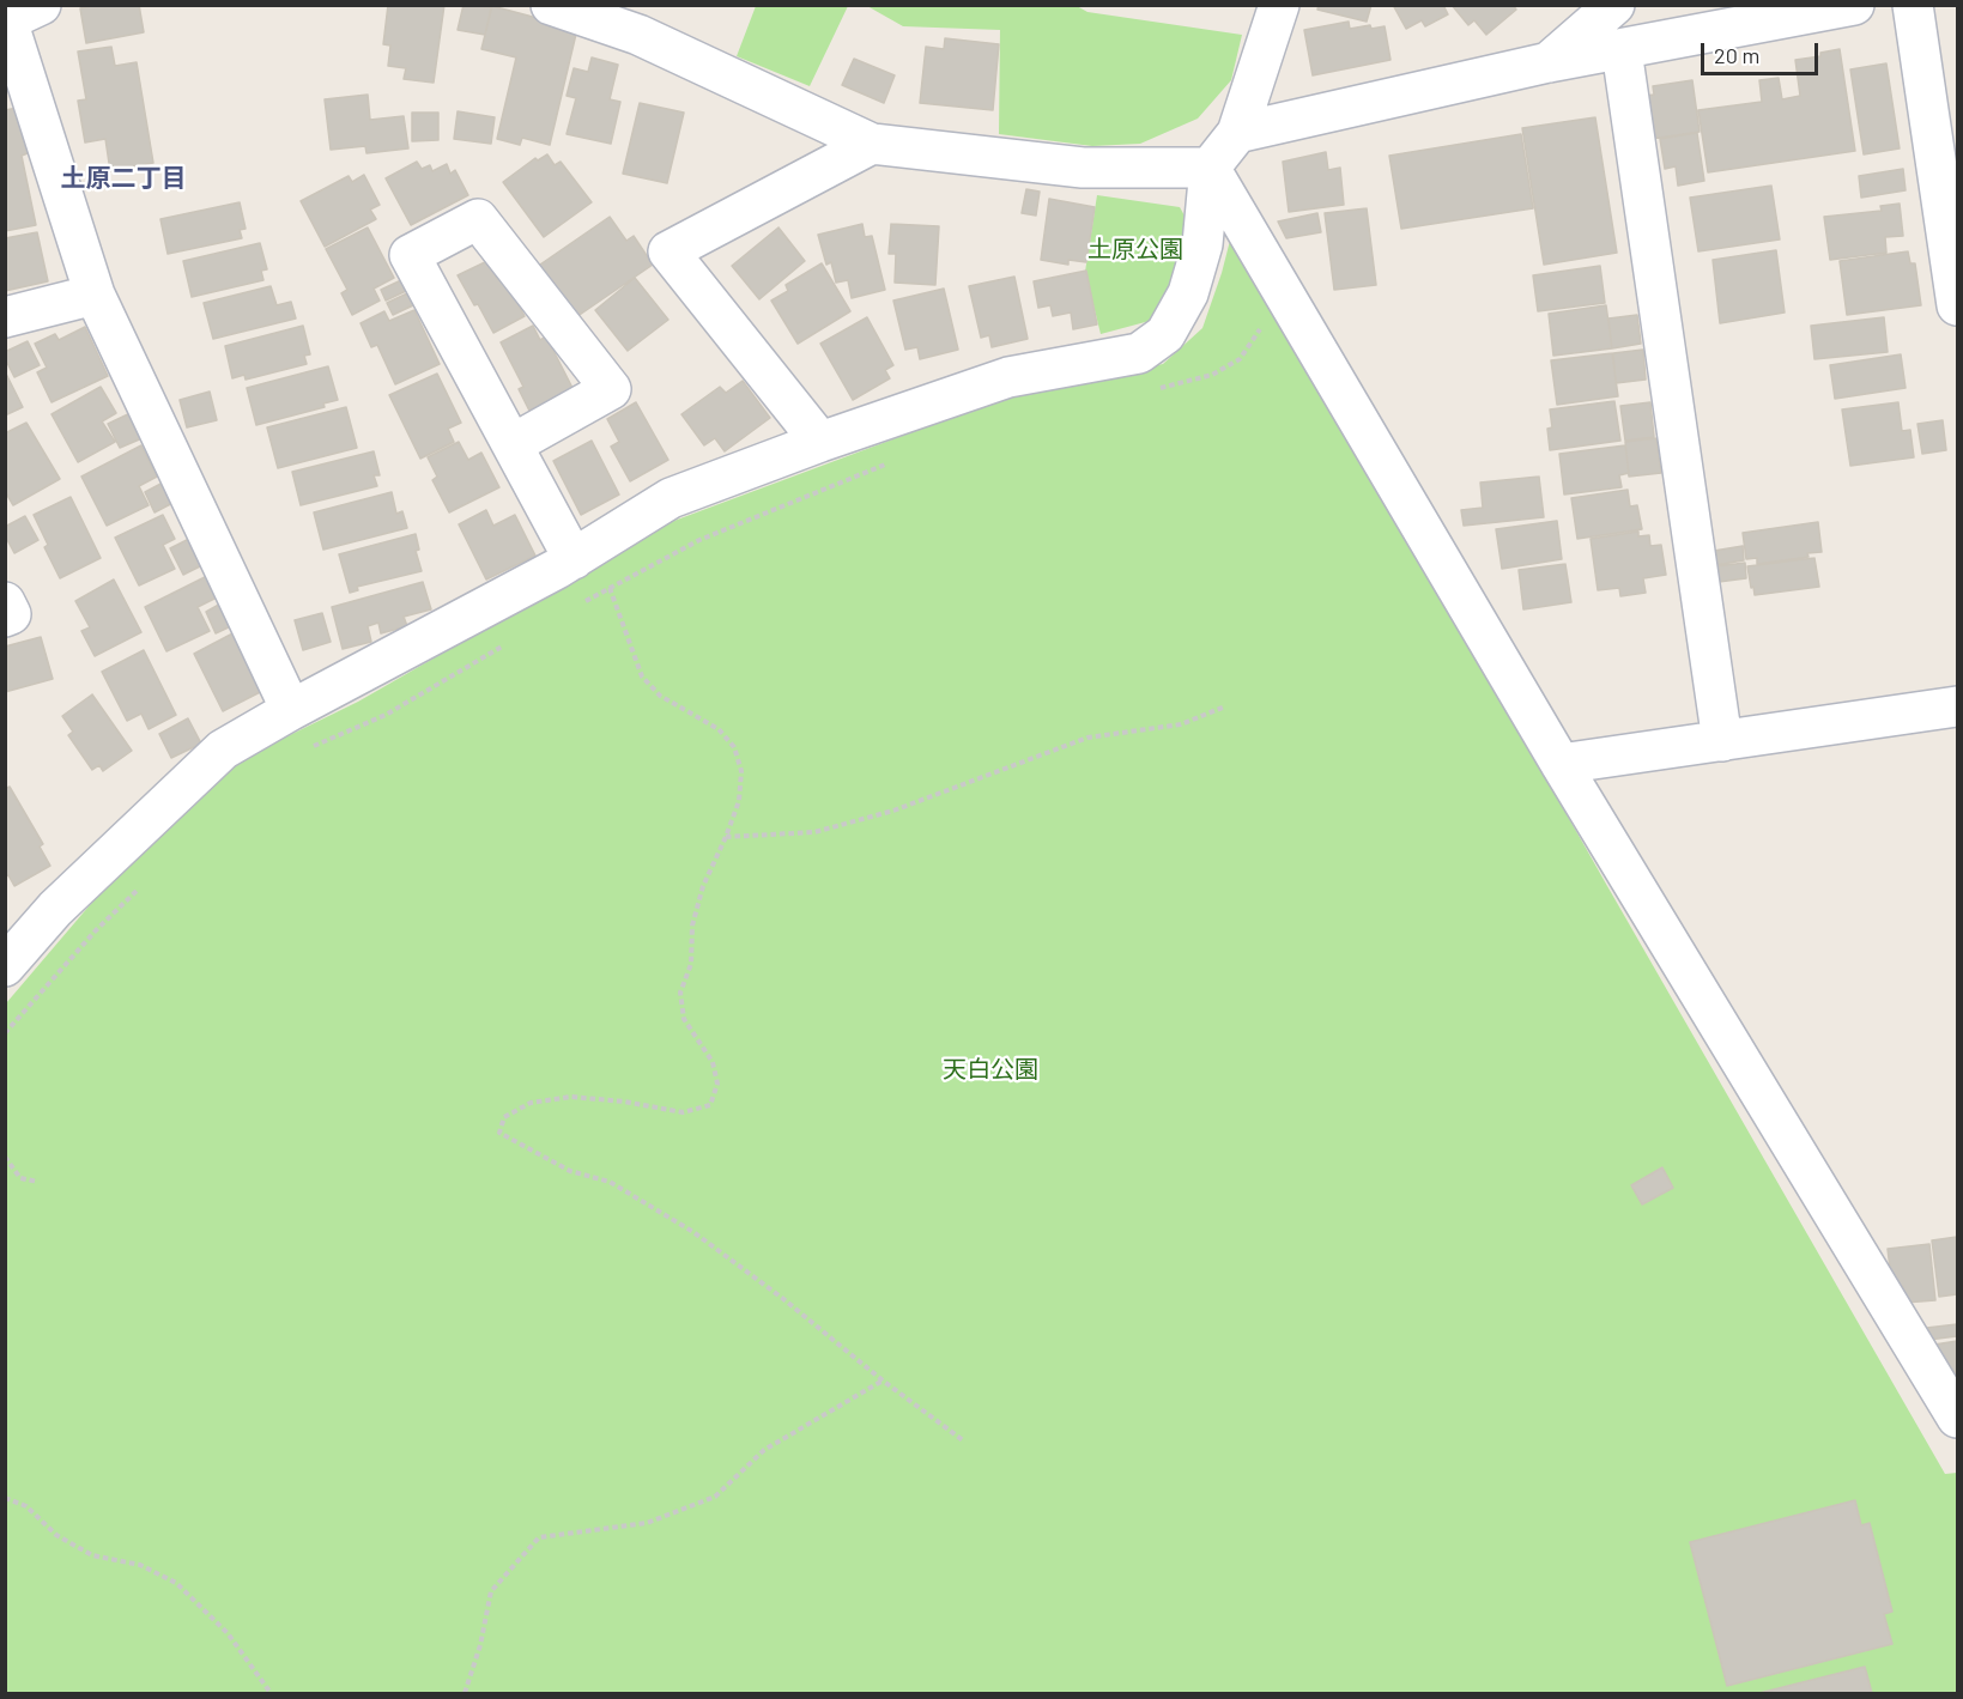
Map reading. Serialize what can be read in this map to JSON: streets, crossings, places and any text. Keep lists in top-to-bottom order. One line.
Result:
{"districts":["土原二丁目"],"parks":["土原公園","天白公園"],"scale_bar":"20 m"}
